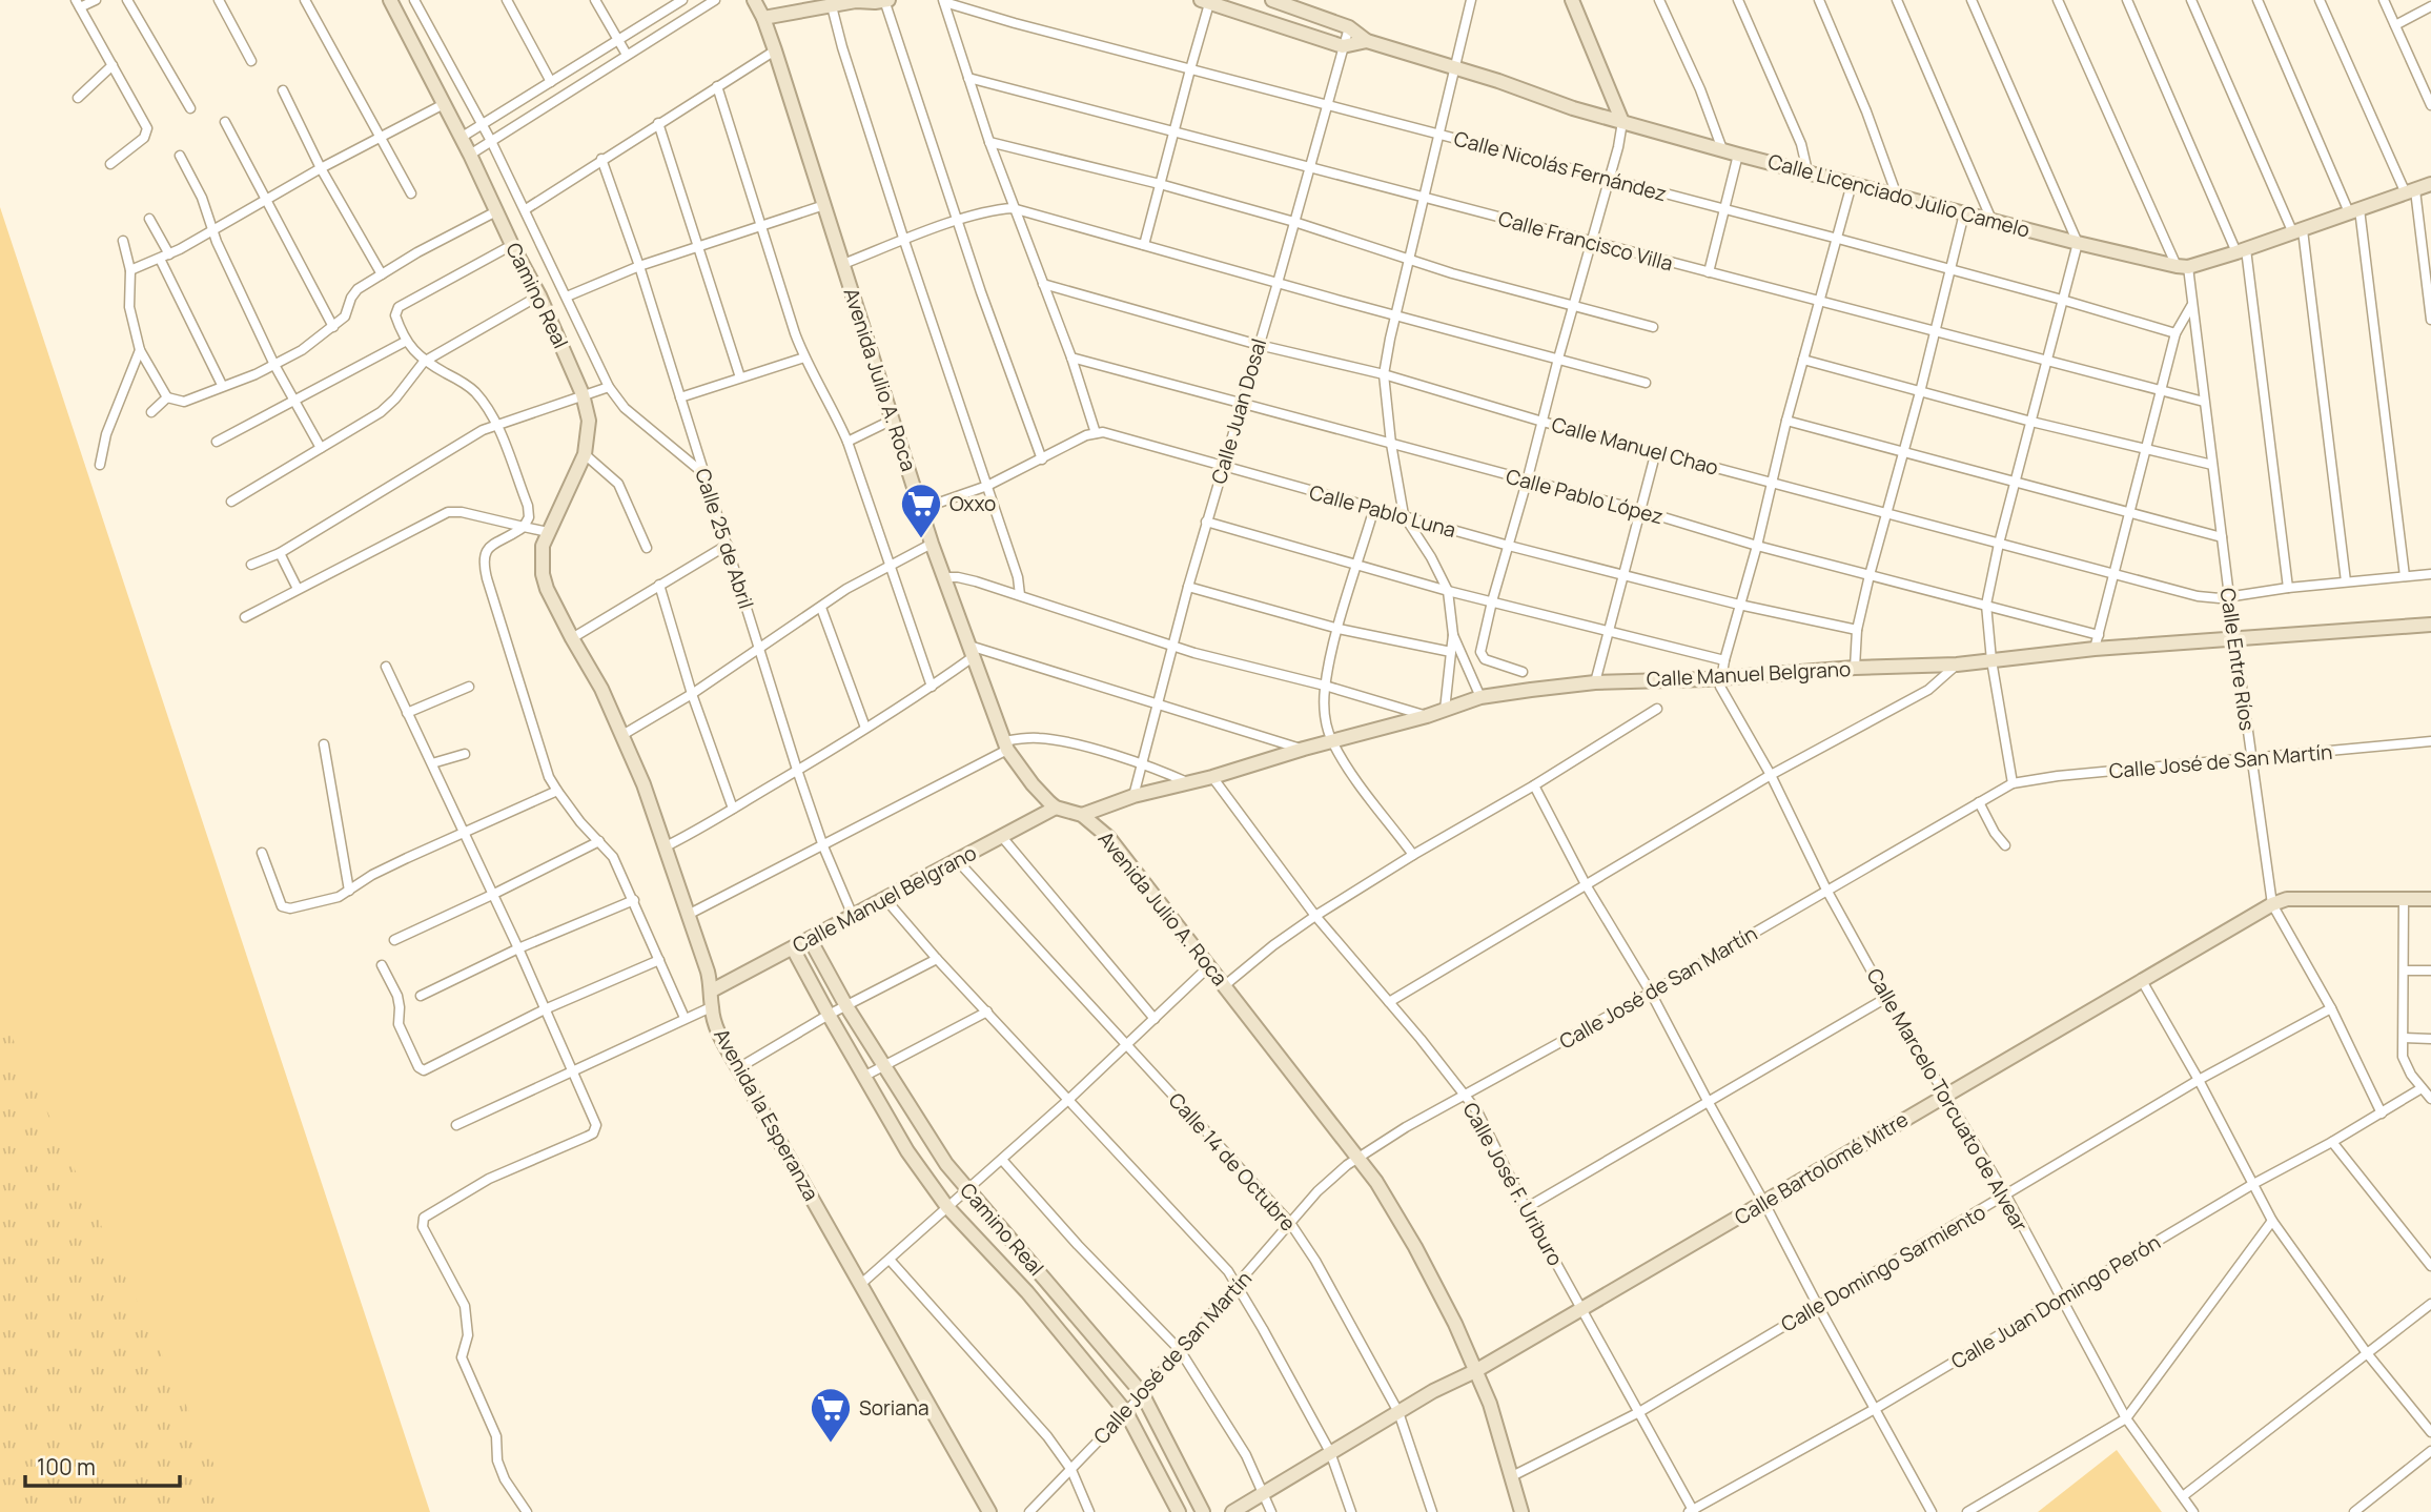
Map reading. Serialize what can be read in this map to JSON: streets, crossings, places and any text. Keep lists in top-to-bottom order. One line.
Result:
{"streets":{"street":["Calle Nicolás Fernández","Calle Licenciado Julio Camelo","Calle Francisco Villa","Camino Real","Avenida Julio A. Roca","Calle Juan Dosal","Calle Manuel Chao","Calle Pablo López","Calle Pablo Luna","Calle 25 de Abril","Calle Entre Ríos","Calle Manuel Belgrano","Calle José de San Martín","Calle Marcelo Torcuato de Alvear","Avenida la Esperanza","Calle 14 de Octubre","Calle Bartolomé Mitre","Calle José F. Uriburo","Calle Domingo Sarmiento","Calle Juan Domingo Perón"]},"crossings":[["Calle Nicolás Fernández","Calle Juan Dosal"],["Calle Licenciado Julio Camelo","Calle Juan Dosal"],["Calle Licenciado Julio Camelo","Calle Entre Ríos"],["Calle Francisco Villa","Calle Juan Dosal"],["Calle Francisco Villa","Calle Entre Ríos"],["Camino Real","Calle 25 de Abril"],["Camino Real","Calle Manuel Belgrano"],["Camino Real","Calle José de San Martín"],["Camino Real","Avenida la Esperanza"],["Avenida Julio A. Roca","Calle Manuel Belgrano"],["Avenida Julio A. Roca","Calle José de San Martín"],["Avenida Julio A. Roca","Calle Bartolomé Mitre"],["Avenida Julio A. Roca","Calle Domingo Sarmiento"],["Calle Juan Dosal","Calle Manuel Chao"],["Calle Juan Dosal","Calle Pablo López"],["Calle Juan Dosal","Calle Pablo Luna"],["Calle Juan Dosal","Calle Manuel Belgrano"],["Calle Manuel Chao","Calle Entre Ríos"],["Calle Pablo López","Calle Manuel Belgrano"],["Calle 25 de Abril","Calle Manuel Belgrano"],["Calle Entre Ríos","Calle Manuel Belgrano"],["Calle Entre Ríos","Calle José de San Martín"],["Calle Entre Ríos","Calle Bartolomé Mitre"],["Calle Entre Ríos","Calle Domingo Sarmiento"],["Calle Entre Ríos","Calle Juan Domingo Perón"],["Calle Manuel Belgrano","Calle Marcelo Torcuato de Alvear"],["Calle Manuel Belgrano","Avenida la Esperanza"],["Calle Manuel Belgrano","Calle 14 de Octubre"],["Calle Manuel Belgrano","Calle José F. Uriburo"],["Calle José de San Martín","Calle Marcelo Torcuato de Alvear"],["Calle José de San Martín","Calle 14 de Octubre"],["Calle José de San Martín","Calle José F. Uriburo"],["Calle Marcelo Torcuato de Alvear","Calle Bartolomé Mitre"],["Calle Marcelo Torcuato de Alvear","Calle Domingo Sarmiento"],["Calle Marcelo Torcuato de Alvear","Calle Juan Domingo Perón"],["Calle 14 de Octubre","Calle Bartolomé Mitre"],["Calle Bartolomé Mitre","Calle José F. Uriburo"],["Calle José F. Uriburo","Calle Domingo Sarmiento"],["Calle José F. Uriburo","Calle Juan Domingo Perón"]],"places":{"supermarket":["Oxxo","Soriana"]},"scale_bar":"100 m"}
